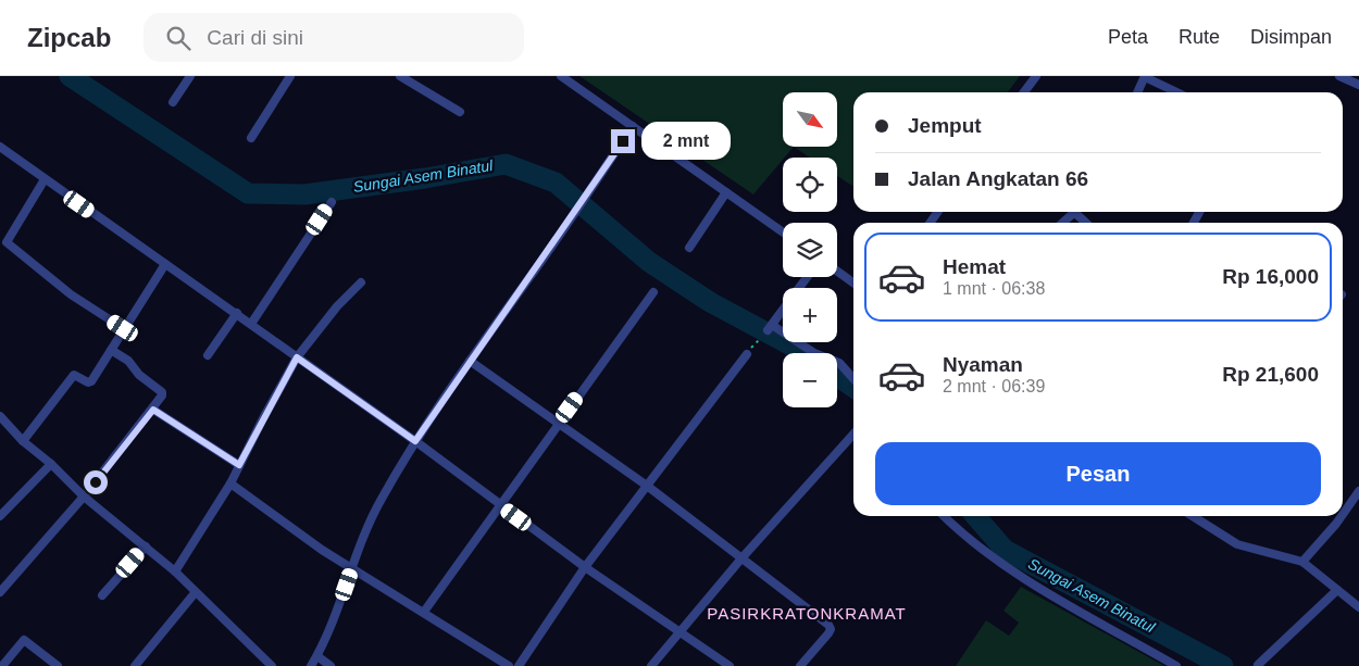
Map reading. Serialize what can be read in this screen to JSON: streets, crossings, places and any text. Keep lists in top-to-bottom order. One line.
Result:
{"districts":["PASIRKRATONKRAMAT"],"water":["Sungai Asem Binatul"],"north":"bottom right","page":{"header":"Zipcab","search":"Cari di sini","nav":["Peta","Rute","Disimpan"],"map_buttons":["+","−"],"banner":["Jemput","Jalan Angkatan 66"],"bubble":"2 mnt","list":[{"name":"Hemat","note":"1 mnt · 06:38","value":"Rp 16,000"},{"name":"Nyaman","note":"2 mnt · 06:39","value":"Rp 21,600"}],"buttons":"Pesan"}}
